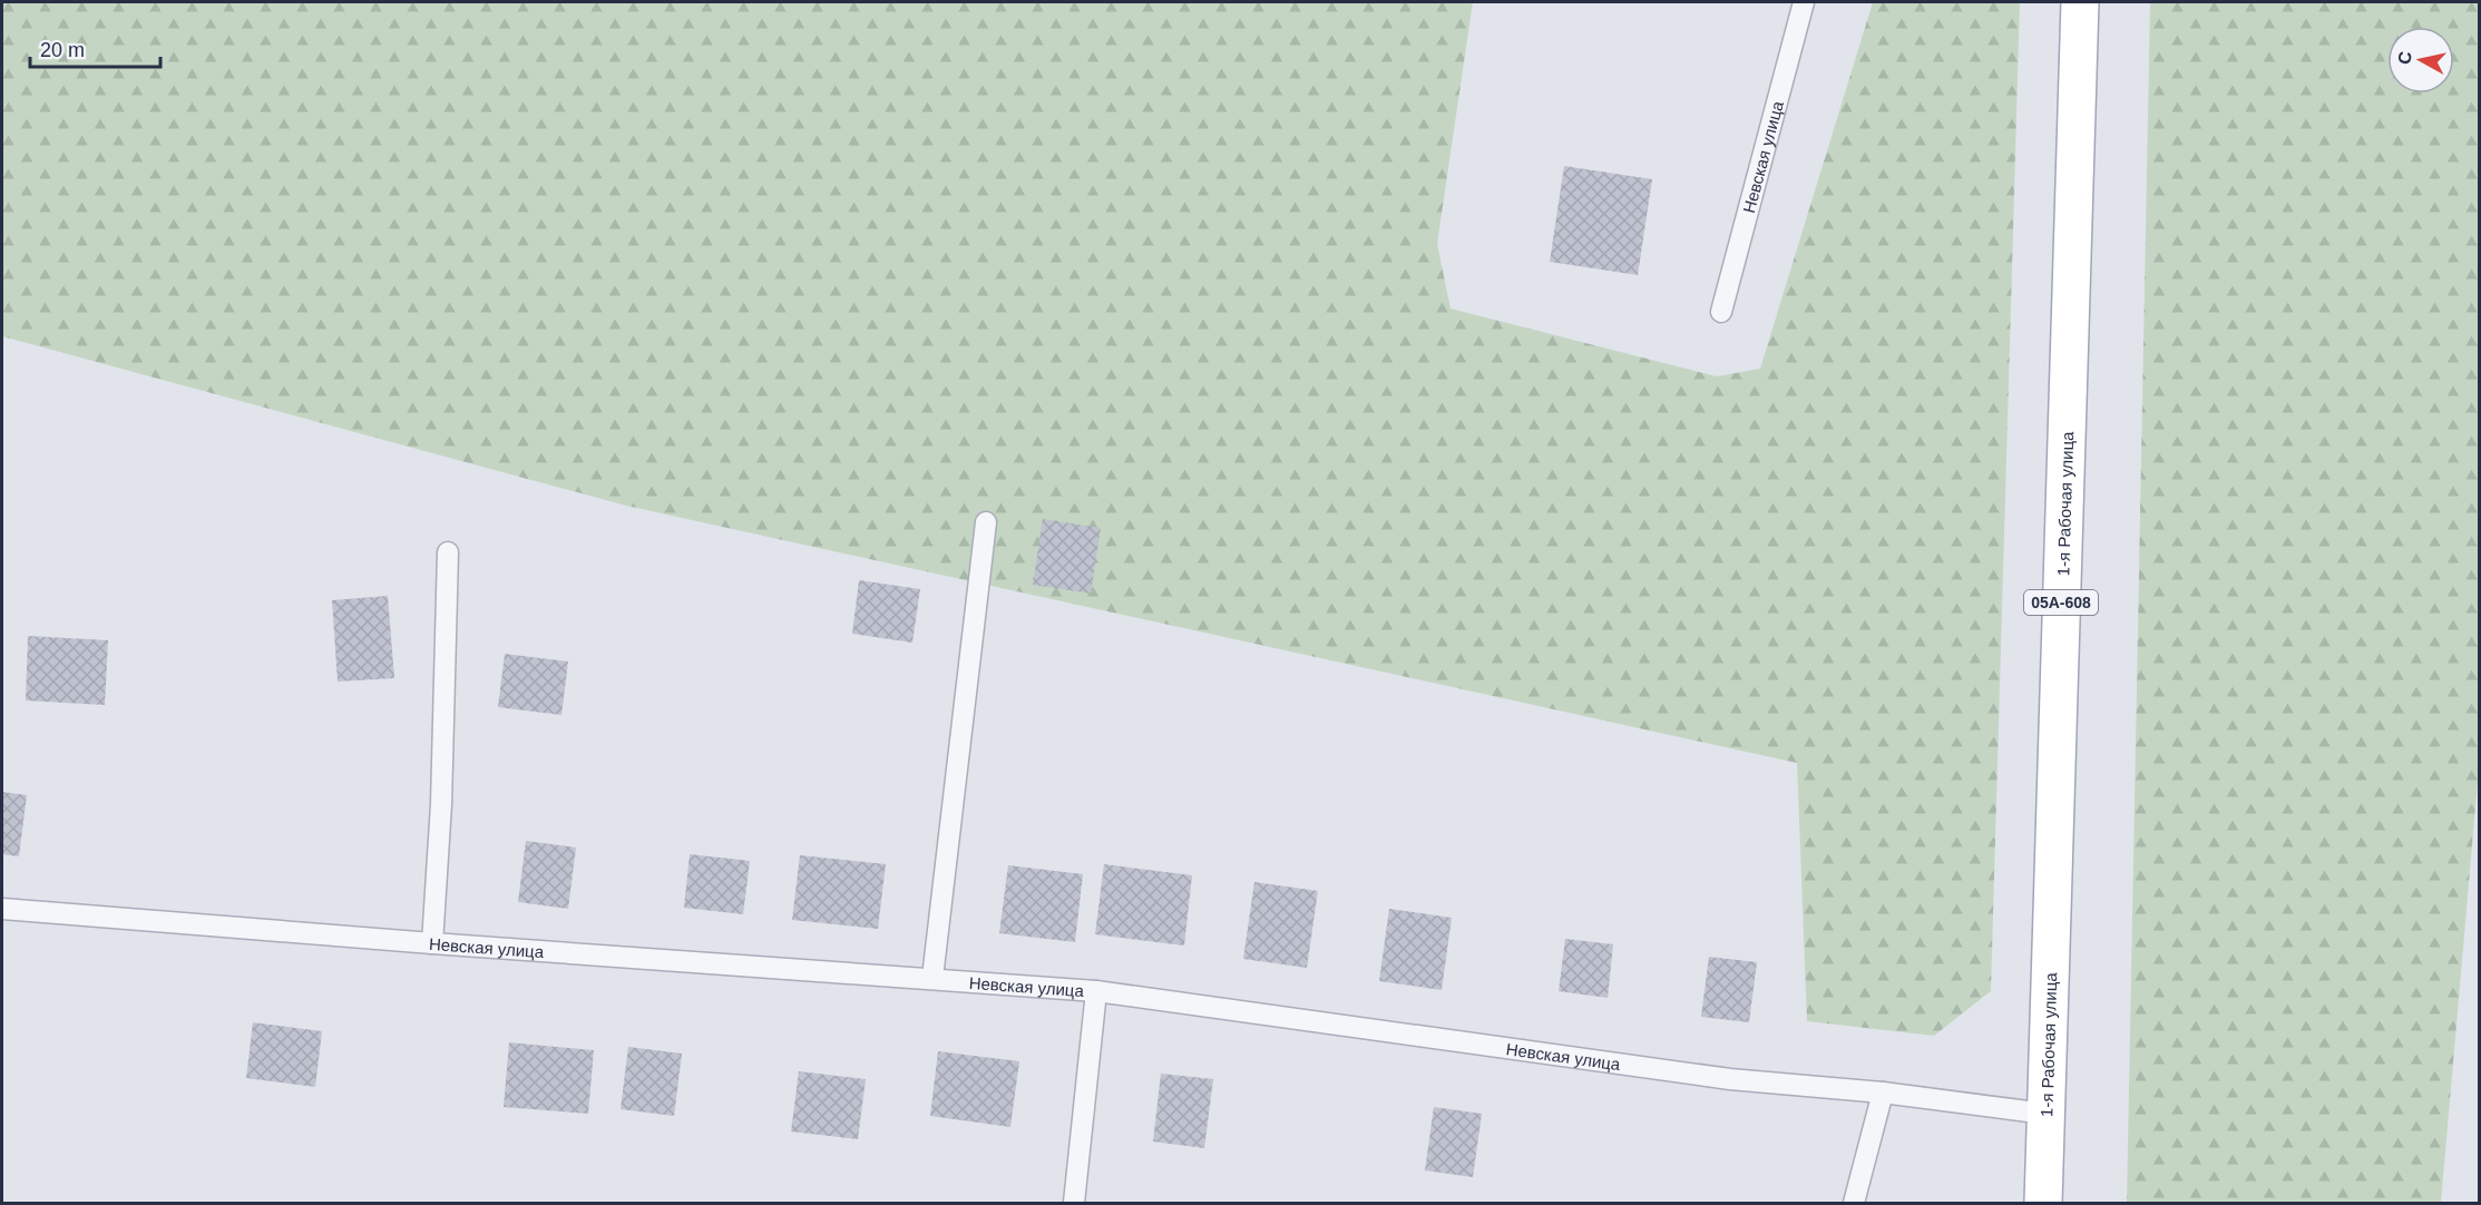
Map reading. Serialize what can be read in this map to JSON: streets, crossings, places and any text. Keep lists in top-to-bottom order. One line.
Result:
{"streets":{"main road":["1-я Рабочая улица","05А-608"],"lane":["Невская улица"]},"crossings":[["Невская улица","1-я Рабочая улица"]],"scale_bar":"20 m","north":"left"}
